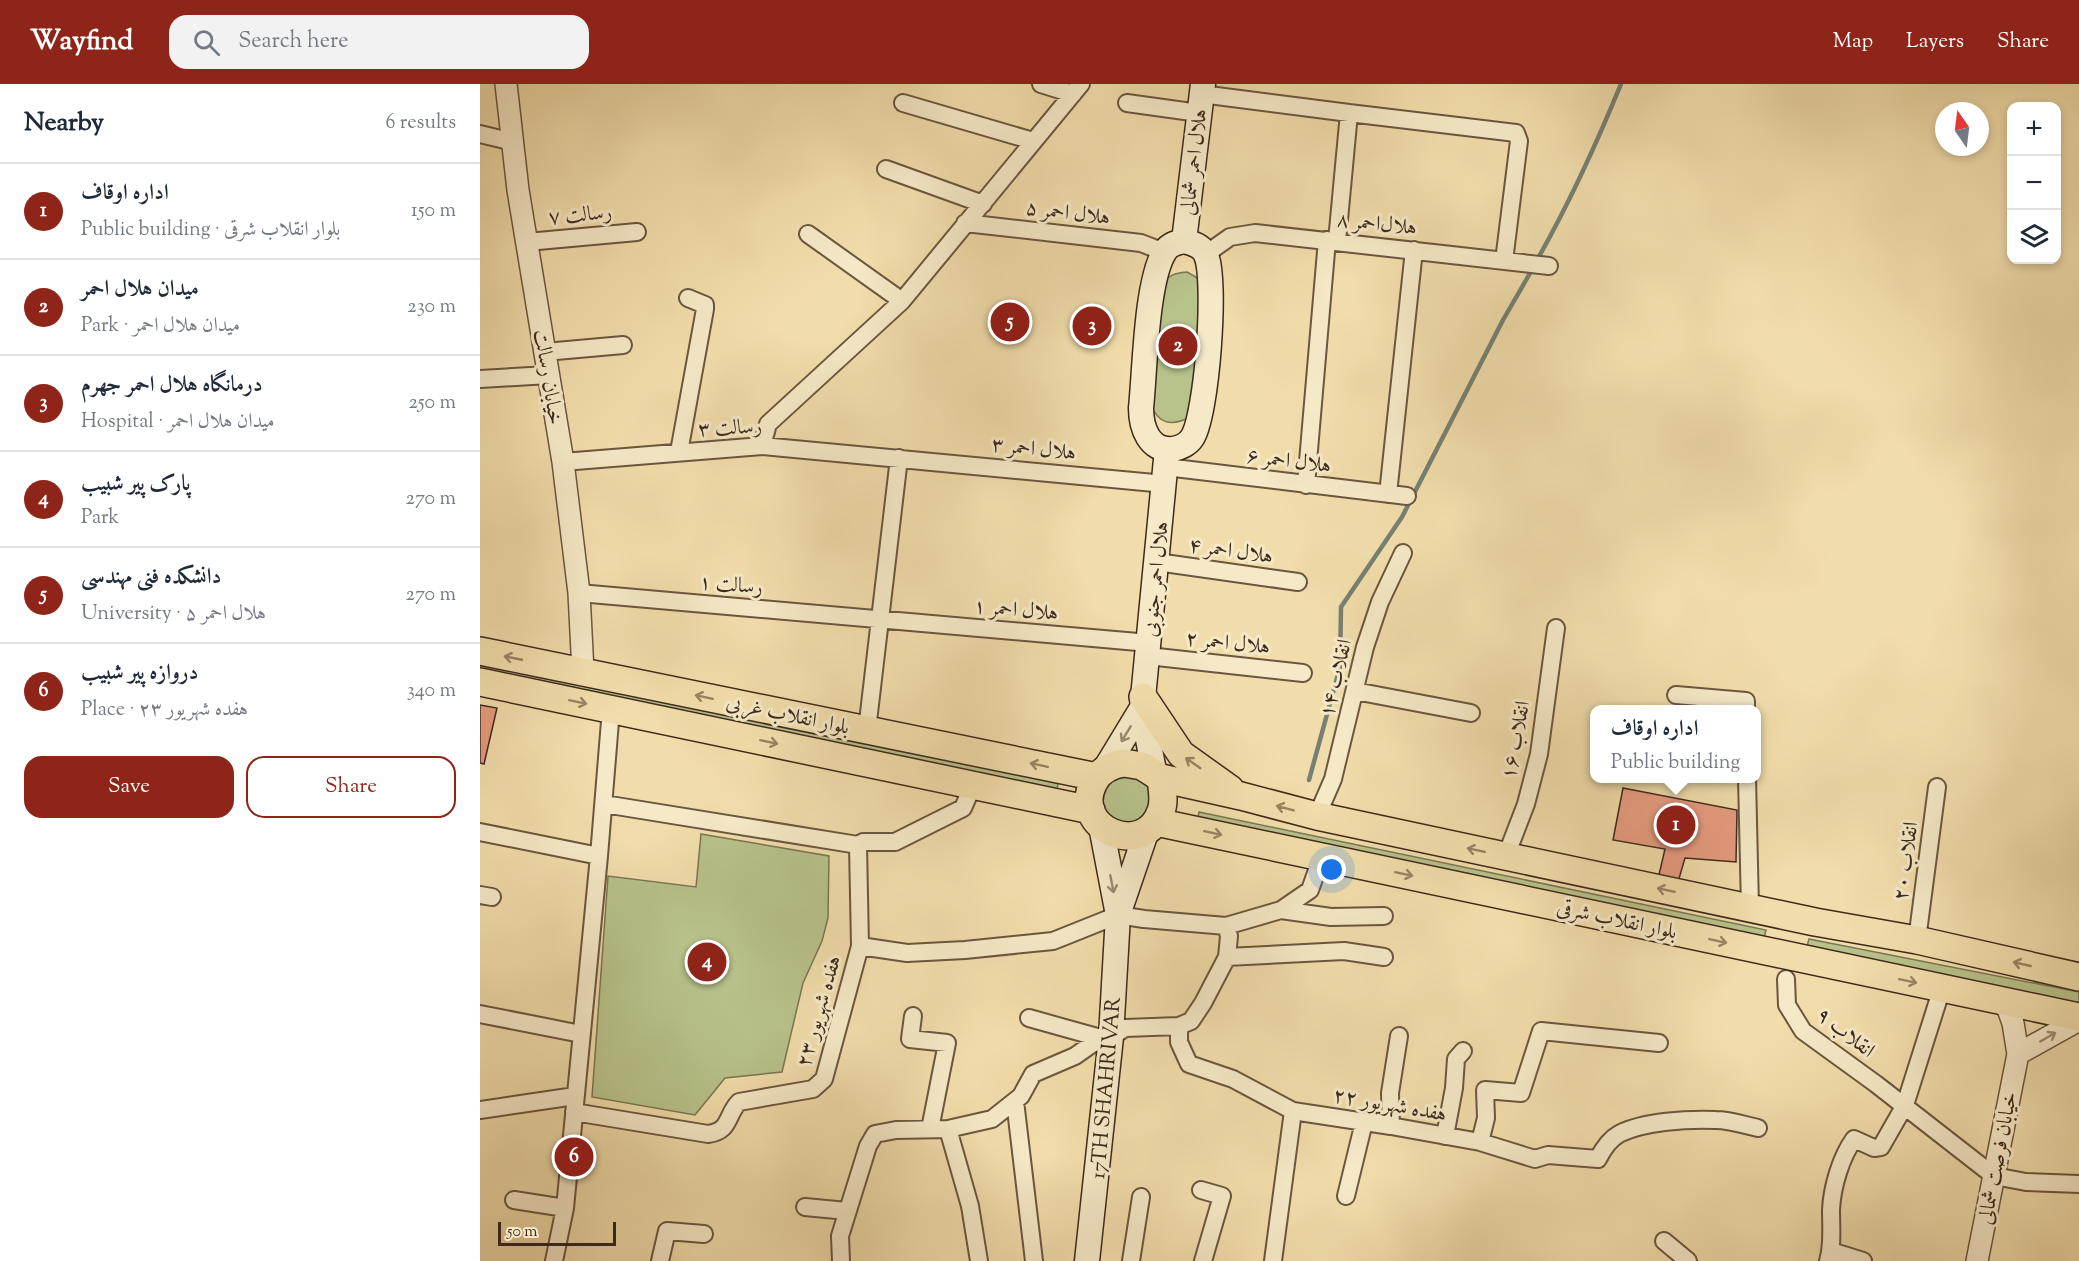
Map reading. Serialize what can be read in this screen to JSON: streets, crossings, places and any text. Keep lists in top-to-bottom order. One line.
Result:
{"streets":{"main road":["هلال احمر شمالی","هلال احمر جنوبی","بلوار انقلاب غربی","بلوار انقلاب شرقی","17TH SHAHRIVAR"],"street":["هلال احمر ۵","رسالت ۷","هلال‌احمر ۸","خیابان رسالت","رسالت ۳","هلال احمر ۳","هلال احمر ۶","هلال احمر ۴","رسالت ۱","هلال احمر ۱","هلال احمر ۲","انقلاب ۱۴","انقلاب ۱۶","انقلاب ۲۰","هفده شهریور ۲۳","انقلاب ۹","هفده شهریور ۲۲","خیابان فرصت شمالی"]},"crossings":[["هلال احمر شمالی","هلال احمر ۵"],["هلال احمر شمالی","هلال احمر ۳"],["هلال احمر شمالی","هلال احمر ۶"],["هلال احمر شمالی","هلال احمر جنوبی"],["رسالت ۷","خیابان رسالت"],["خیابان رسالت","رسالت ۳"],["خیابان رسالت","رسالت ۱"],["خیابان رسالت","بلوار انقلاب غربی"],["رسالت ۳","هلال احمر ۳"],["هلال احمر ۳","هلال احمر ۶"],["هلال احمر ۳","هلال احمر جنوبی"],["هلال احمر ۶","هلال احمر جنوبی"],["هلال احمر ۴","هلال احمر جنوبی"],["هلال احمر جنوبی","هلال احمر ۱"],["هلال احمر جنوبی","هلال احمر ۲"],["هلال احمر جنوبی","بلوار انقلاب غربی"],["هلال احمر جنوبی","بلوار انقلاب شرقی"],["رسالت ۱","هلال احمر ۱"],["هلال احمر ۱","هلال احمر ۲"],["انقلاب ۱۴","بلوار انقلاب شرقی"],["بلوار انقلاب غربی","بلوار انقلاب شرقی"],["انقلاب ۱۶","بلوار انقلاب شرقی"],["انقلاب ۲۰","بلوار انقلاب شرقی"],["هفده شهریور ۲۳","17TH SHAHRIVAR"],["انقلاب ۹","خیابان فرصت شمالی"]],"scale_bar":"50 m","north":"top","page":{"header":"Wayfind","search":"Search here","nav":["Map","Layers","Share"],"heading":["Nearby","6 results"],"map_buttons":["+","−"],"list":[{"mark":"1","name":"اداره اوقاف","note":"Public building · بلوار انقلاب شرقی","value":"150 m"},{"mark":"2","name":"میدان هلال احمر","note":"Park · میدان هلال احمر","value":"230 m"},{"mark":"3","name":"درمانگاه هلال احمر جهرم","note":"Hospital · میدان هلال احمر","value":"250 m"},{"mark":"4","name":"پارک پیر شبیب","note":"Park","value":"270 m"},{"mark":"5","name":"دانشکده فنی مهندسی","note":"University · هلال احمر ۵","value":"270 m"},{"mark":"6","name":"دروازه پیر شبیب","note":"Place · هفده شهریور ۲۳","value":"340 m"}],"pins":["5","3","2","1","4","6"],"popup":["اداره اوقاف","Public building"],"buttons":["Save","Share"],"scale":"50 m"}}
